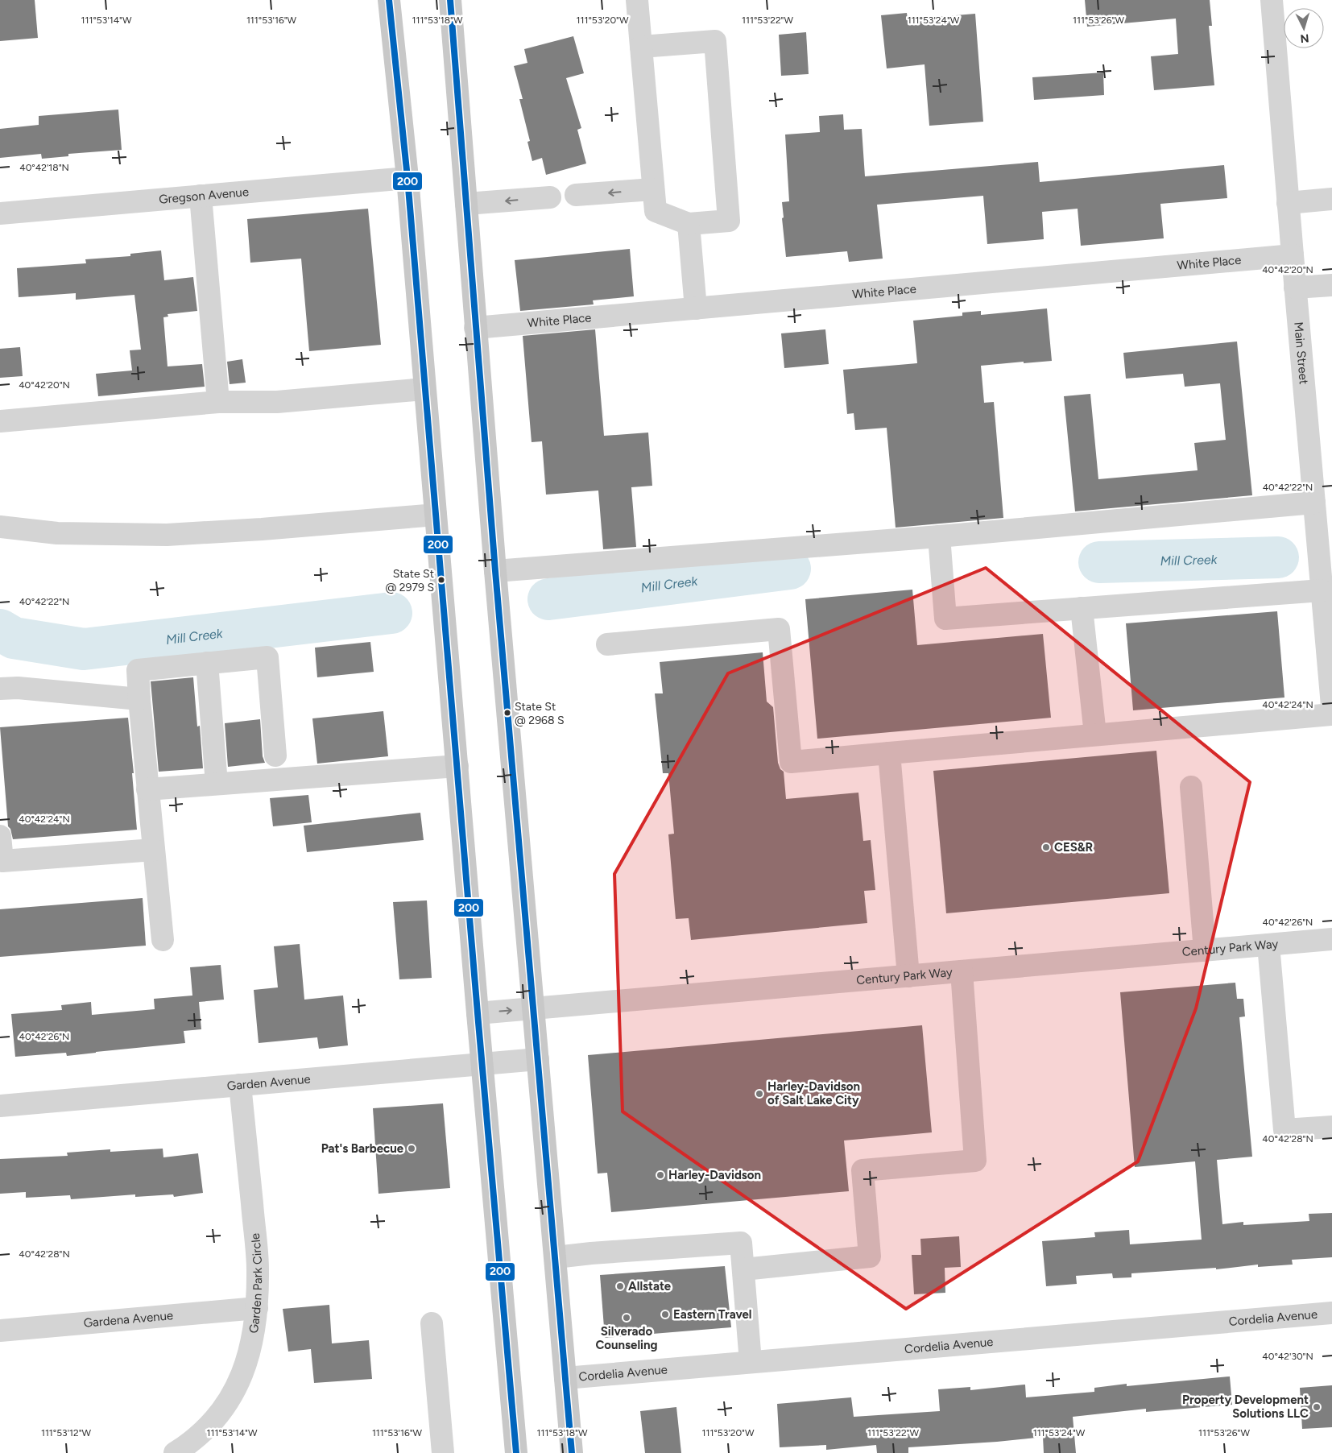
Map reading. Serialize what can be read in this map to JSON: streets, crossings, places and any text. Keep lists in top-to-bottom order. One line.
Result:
{"streets":{"street":["Gregson Avenue","White Place","Main Street","Century Park Way","Garden Avenue","Garden Park Circle","Cordelia Avenue","Gardena Avenue"]},"crossings":[["White Place","Main Street"],["Garden Avenue","Garden Park Circle"],["Garden Park Circle","Gardena Avenue"]],"water":["Mill Creek"],"places":["State St @ 2979 S","State St @ 2968 S","CES&R","Harley-Davidson of Salt Lake City","Pat's Barbecue","Harley-Davidson","Allstate","Eastern Travel","Silverado Counseling","Property Development Solutions LLC"],"lines":["transit line 200"],"north":"bottom","coordinates":["111°53'14\"W","111°53'16\"W","111°53'18\"W","111°53'20\"W","111°53'22\"W","111°53'24\"W","111°53'26\"W","40°42'18\"N","40°42'20\"N","40°42'22\"N","40°42'24\"N","40°42'26\"N","40°42'28\"N","40°42'30\"N","111°53'12\"W"]}
